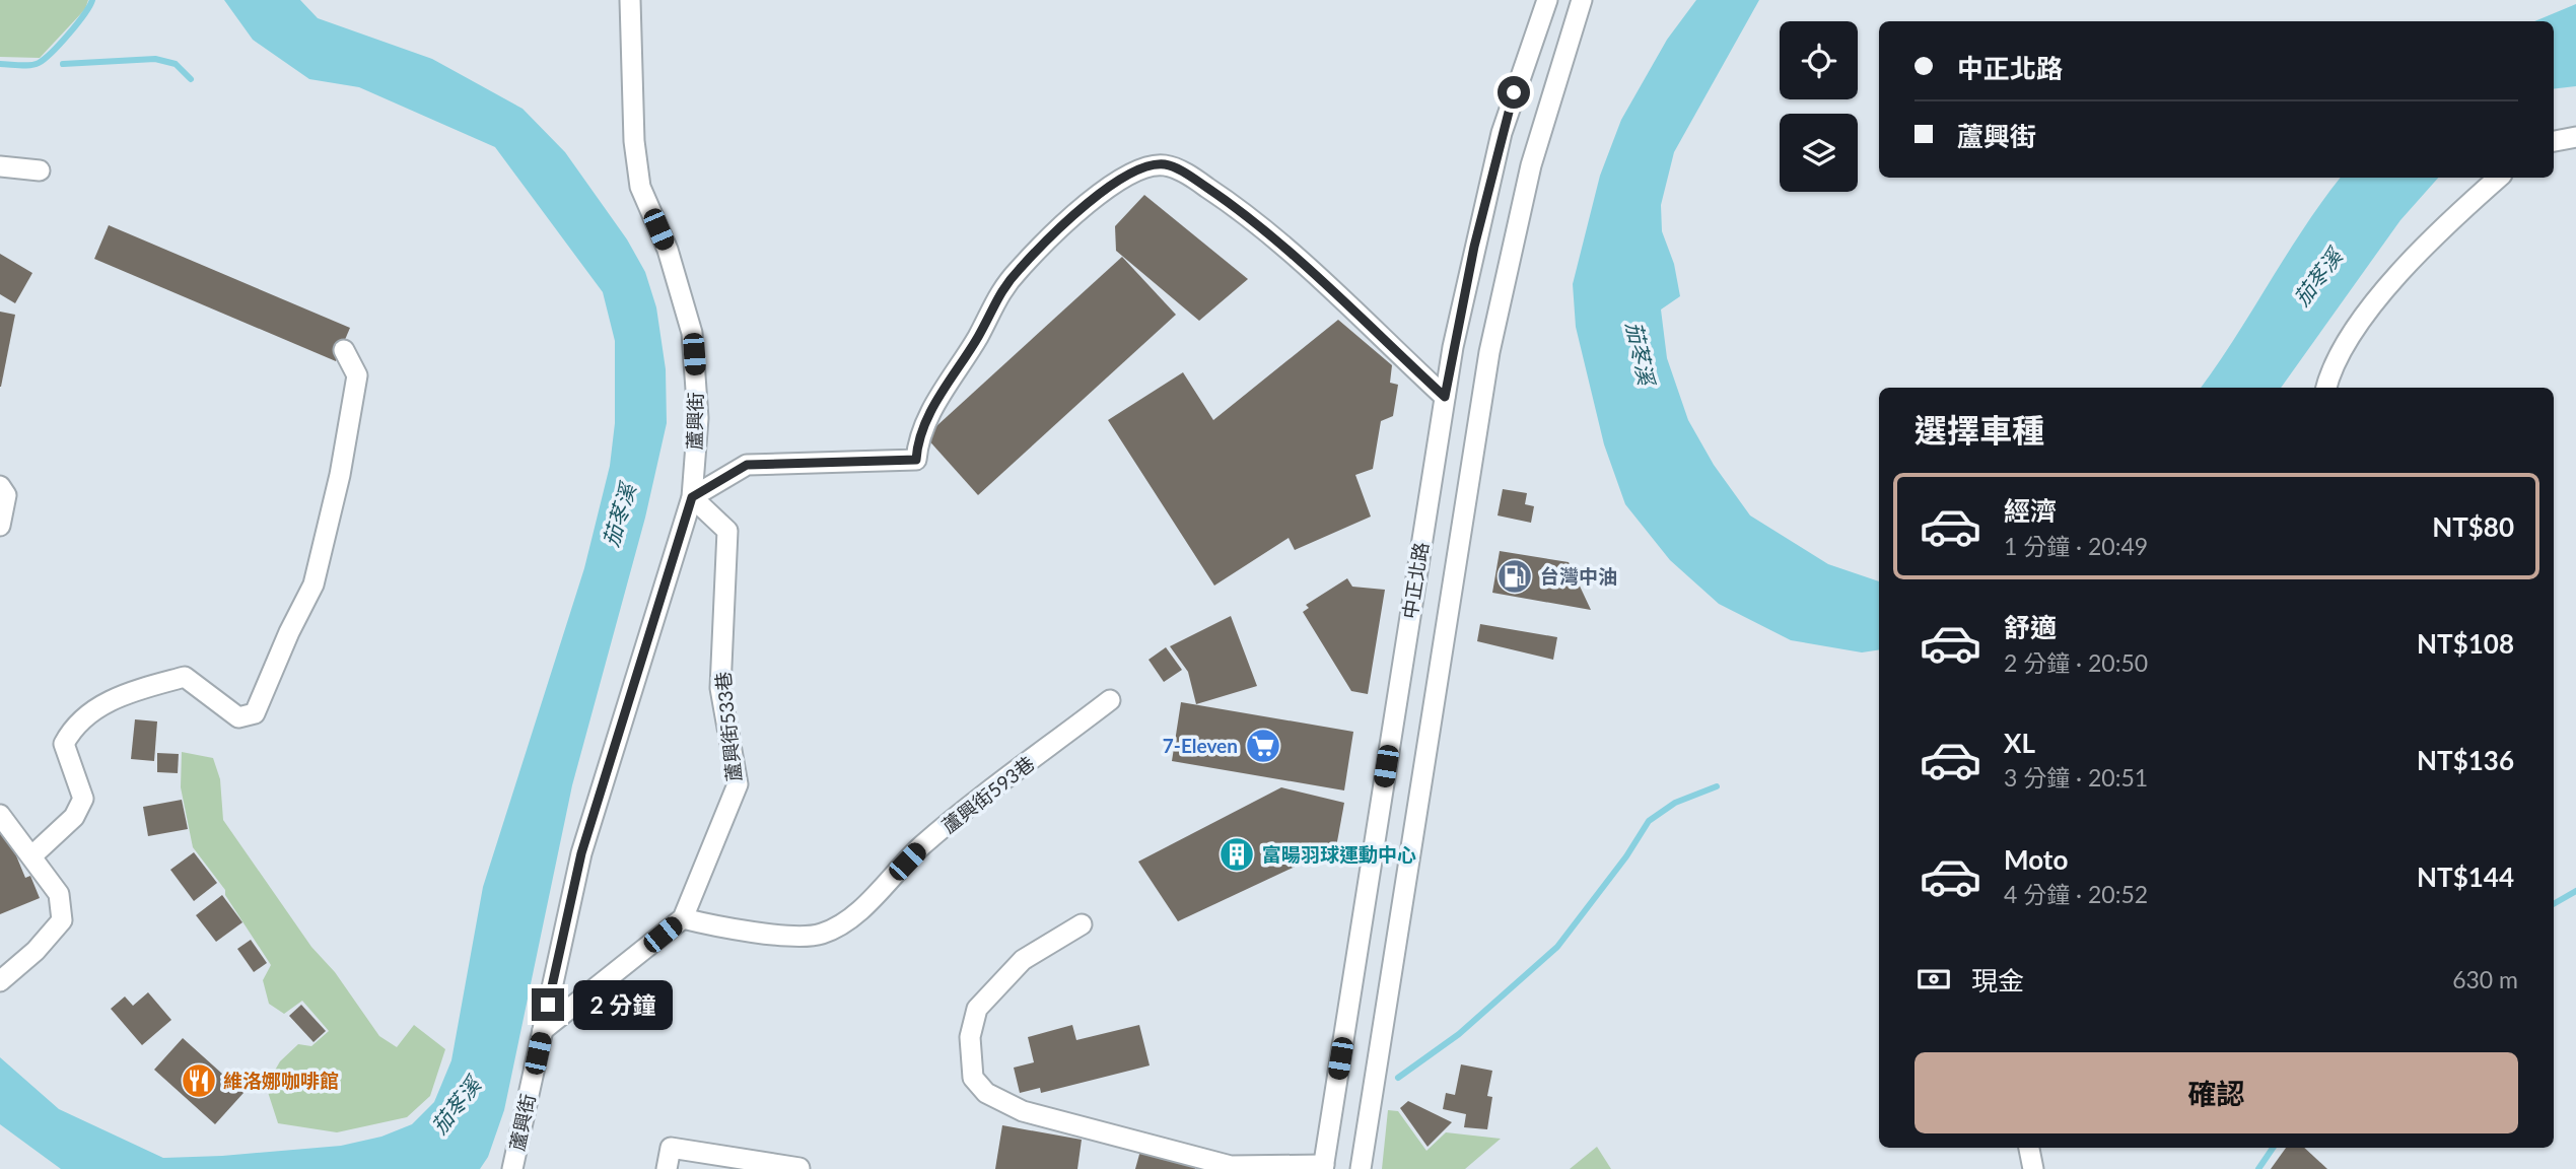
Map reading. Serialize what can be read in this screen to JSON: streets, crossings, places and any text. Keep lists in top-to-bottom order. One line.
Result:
{"streets":{"street":["蘆興街","中正北路","蘆興街533巷","蘆興街593巷"]},"crossings":[["蘆興街","蘆興街533巷"],["蘆興街533巷","蘆興街593巷"]],"water":["茄苳溪"],"places":{"fuel station":["台灣中油"],"supermarket":["7-Eleven"],"building":["富暘羽球運動中心"],"restaurant":["維洛娜咖啡館"]},"page":{"banner":["中正北路","蘆興街"],"heading":"選擇車種","list":[{"name":"經濟","note":"1 分鐘 · 20:49","value":"NT$80"},{"name":"舒適","note":"2 分鐘 · 20:50","value":"NT$108"},{"name":"XL","note":"3 分鐘 · 20:51","value":"NT$136"},{"name":"Moto","note":"4 分鐘 · 20:52","value":"NT$144"}],"pay":["現金","630 m"],"bubble":"2 分鐘","buttons":"確認"}}
